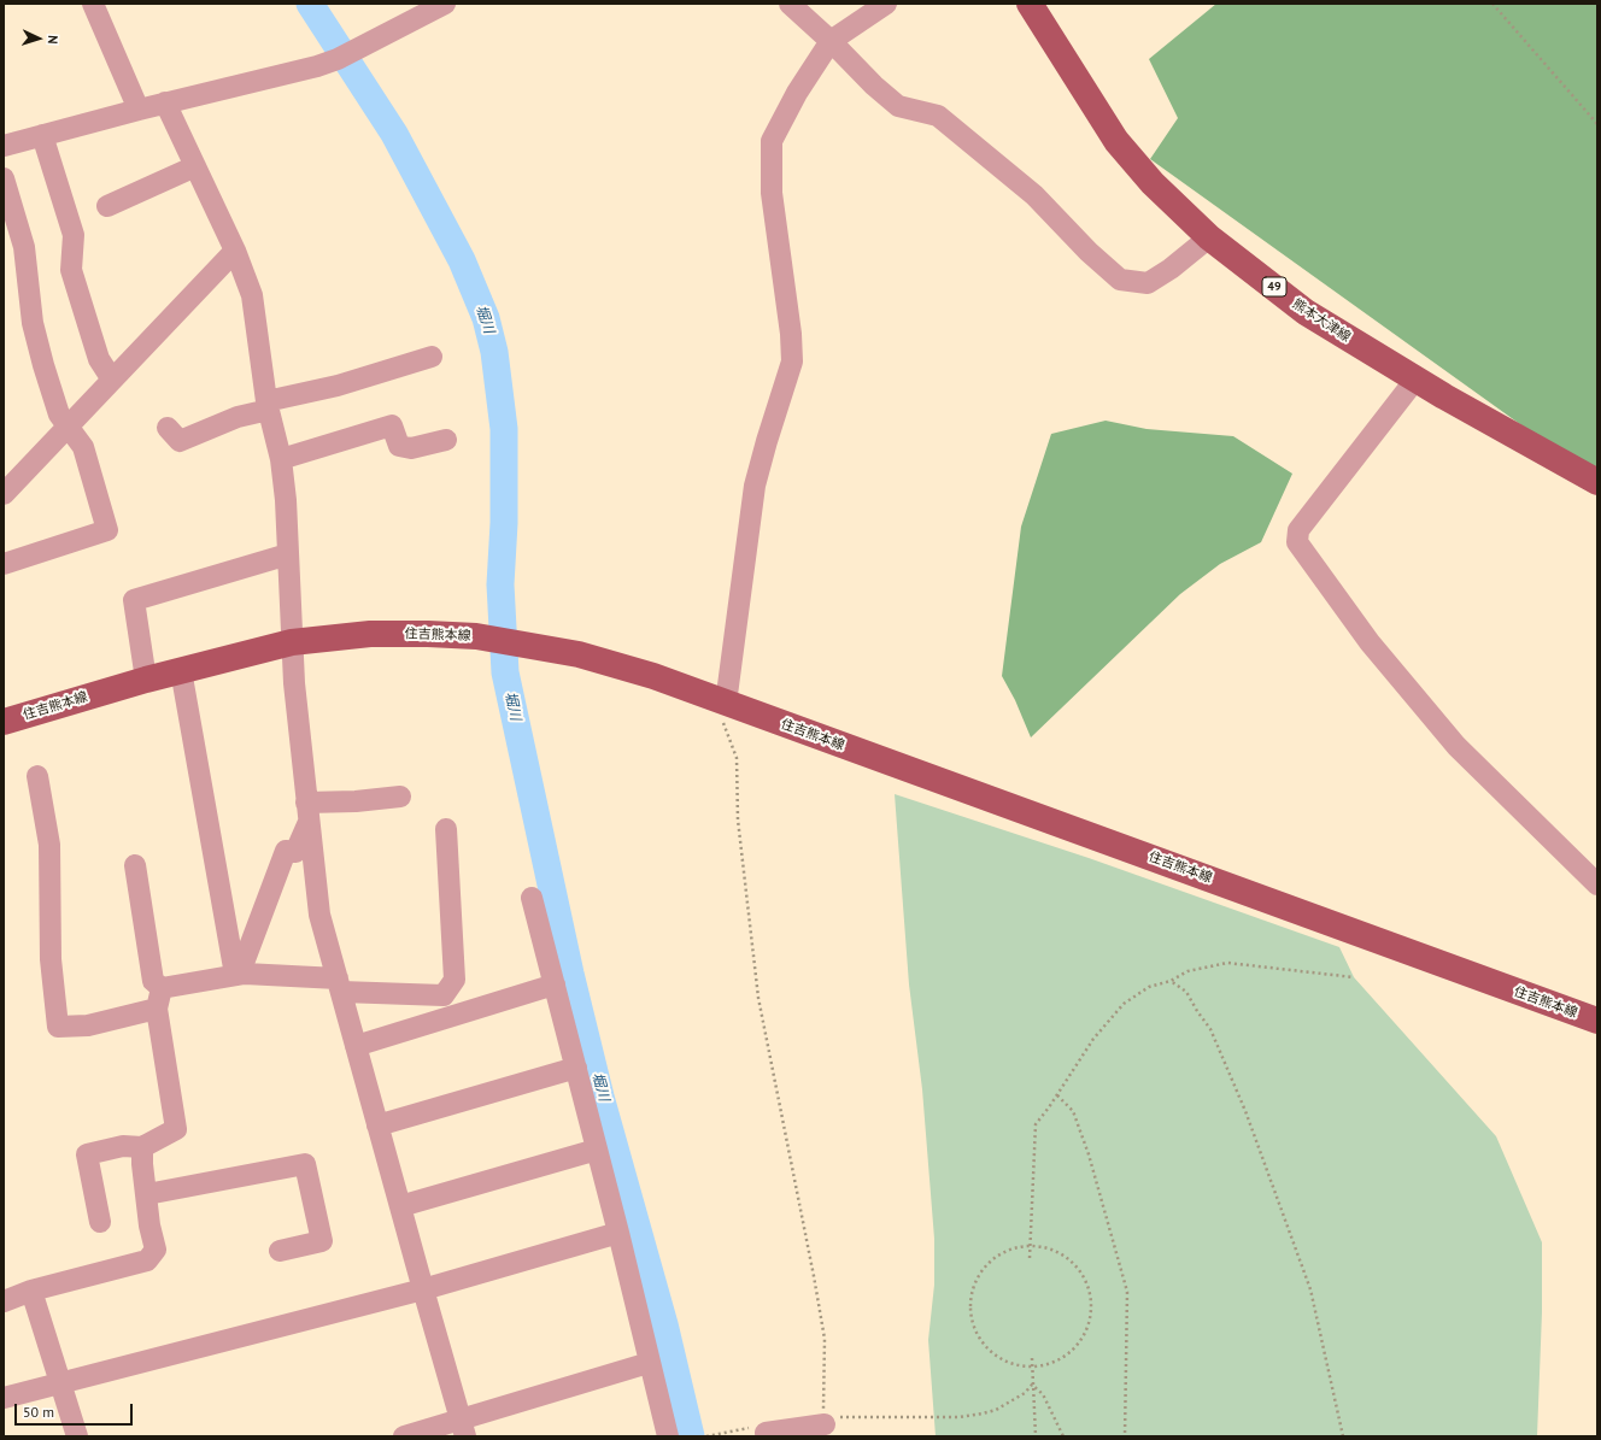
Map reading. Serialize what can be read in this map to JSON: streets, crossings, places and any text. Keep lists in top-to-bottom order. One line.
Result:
{"streets":{"main road":["49","熊本大津線","住吉熊本線"]},"water":["堀川"],"scale_bar":"50 m","north":"right"}
